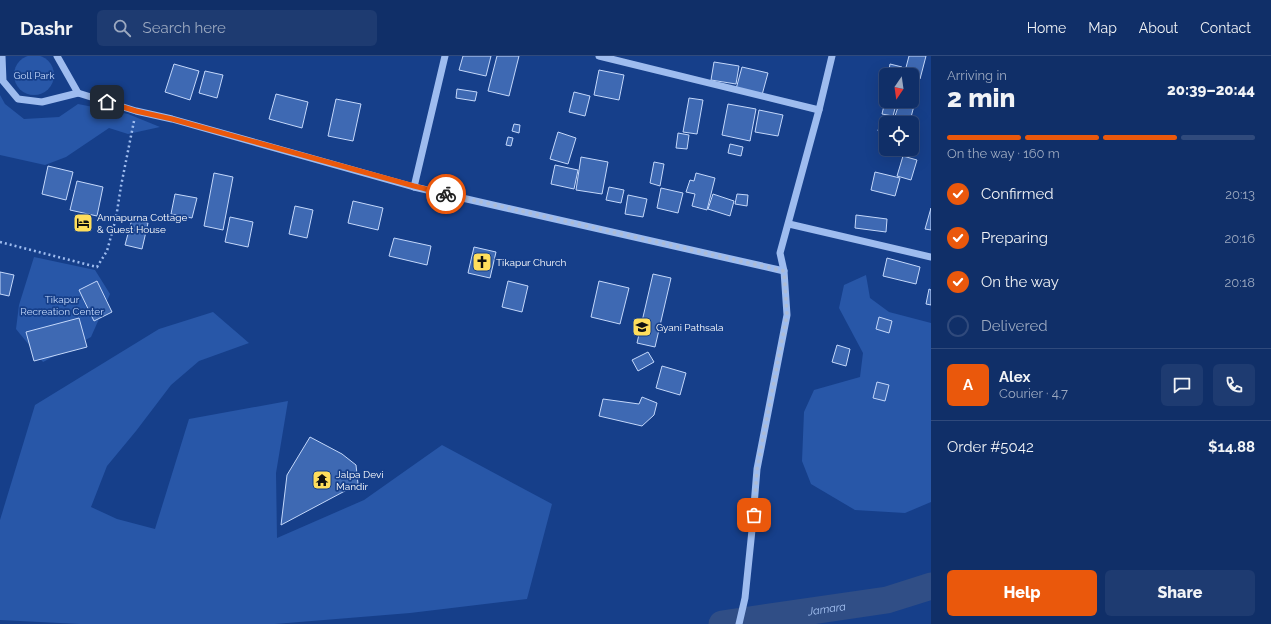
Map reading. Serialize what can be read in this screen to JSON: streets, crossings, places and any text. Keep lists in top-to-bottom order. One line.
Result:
{"water":["Jamara"],"parks":["Goll Park","Tikapur Recreation Center"],"places":{"hotel":["Annapurna Cottage & Guest House"],"church":["Tikapur Church"],"school or university":["Gyani Pathsala"],"temple":["Jalpa Devi Mandir"]},"north":"bottom","page":{"header":"Dashr","search":"Search here","nav":["Home","Map","About","Contact"],"heading":["2 min","Arriving in","20:39–20:44"],"panel":["Alex","Courier · 4.7","Order #5042","$14.88"],"bar":"On the way · 160 m","list":[["Confirmed","20:13"],["Preparing","20:16"],["On the way","20:18"],"Delivered"],"round":"A","buttons":["Help","Share"]}}
